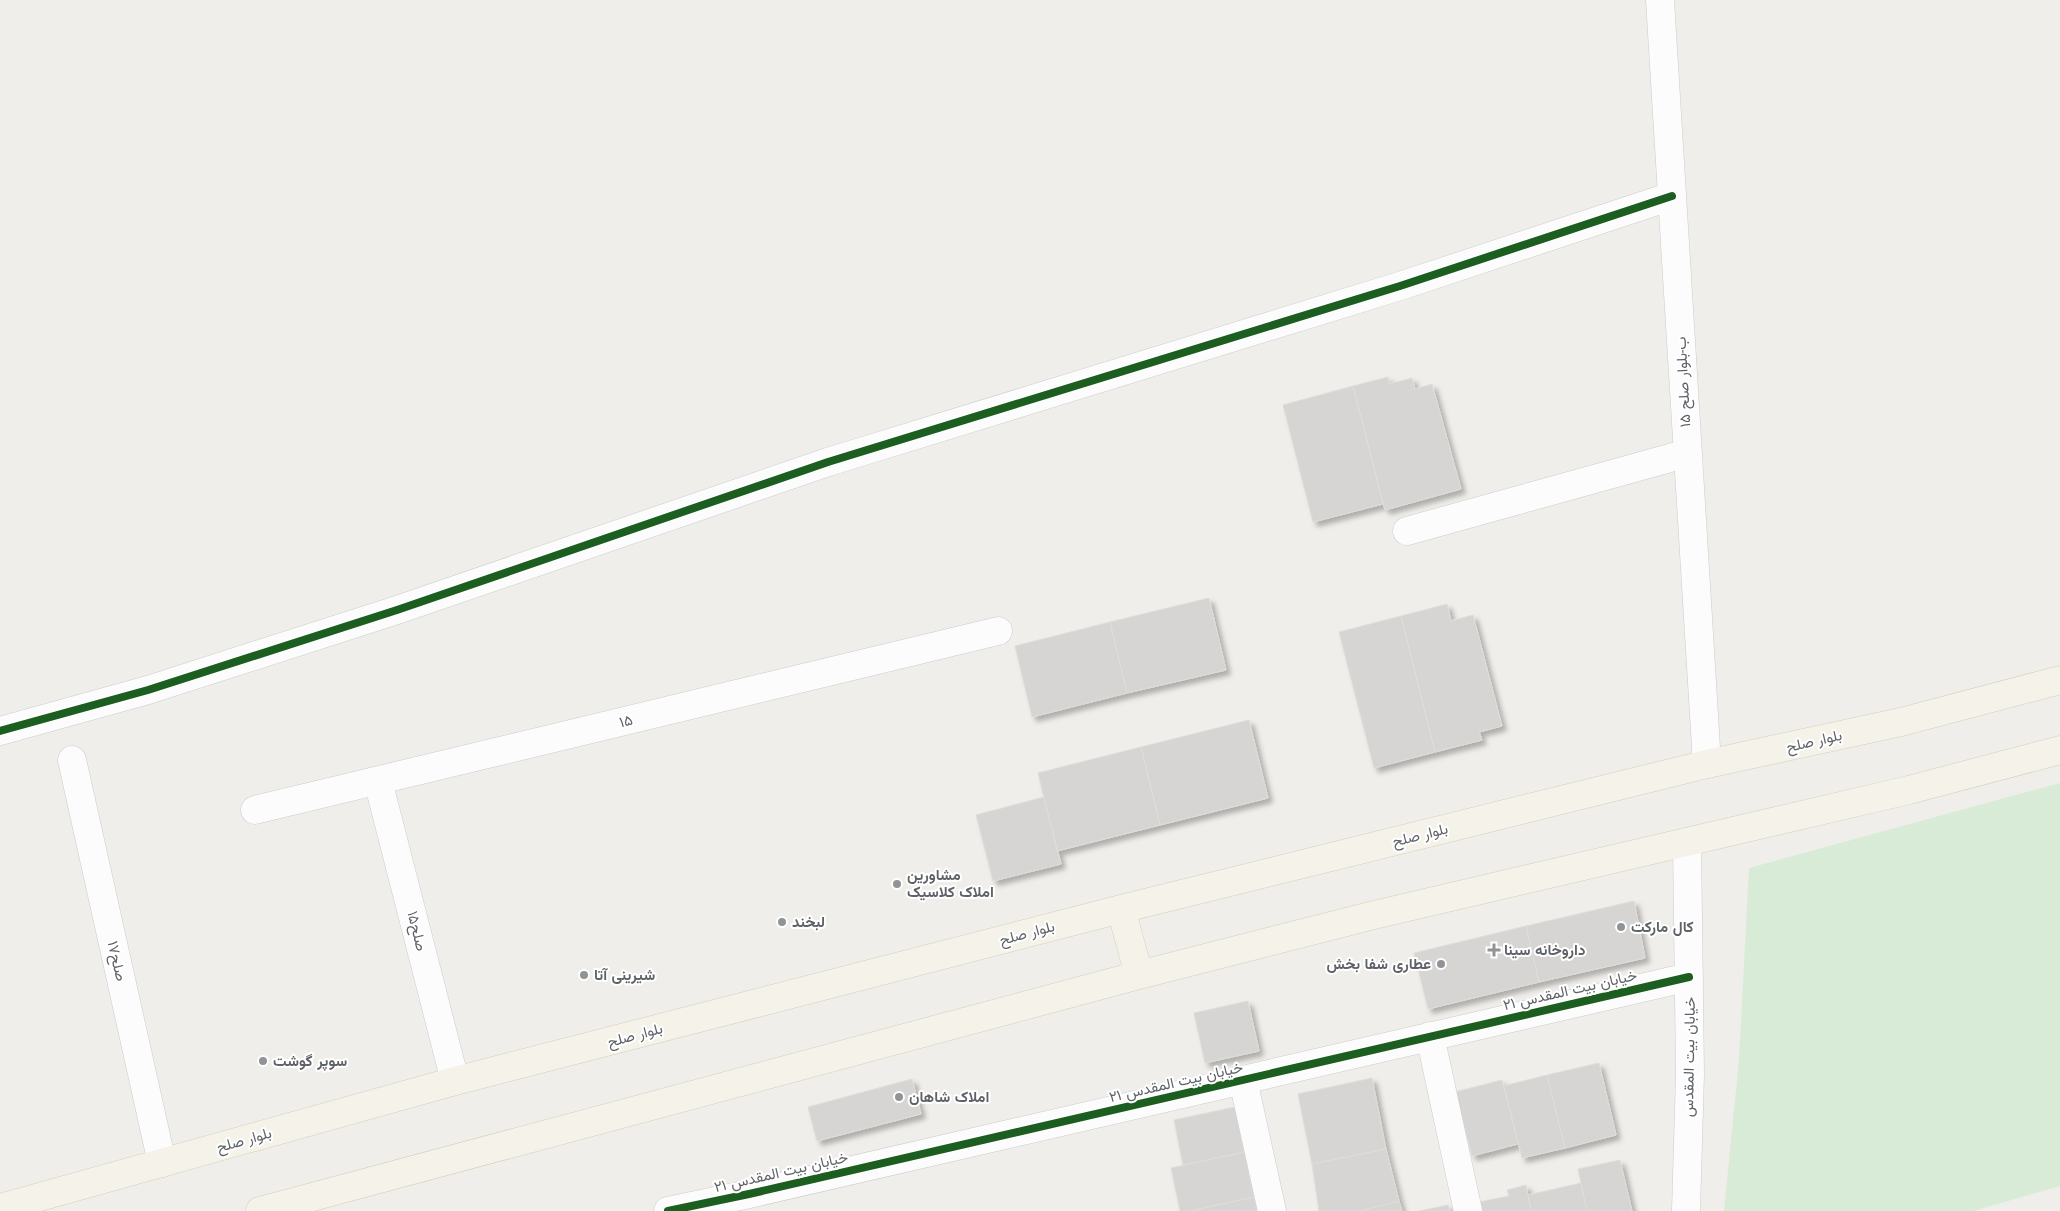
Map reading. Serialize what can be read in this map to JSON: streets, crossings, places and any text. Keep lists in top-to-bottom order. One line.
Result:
{"streets":{"main road":["بلوار صلح"],"street":["۱۵ ب-بلوار صلح","۱۵","صلح۱۵","صلح۱۷","خیابان بیت المقدس ۲۱","خیابان بیت المقدس"]},"crossings":[["۱۵ ب-بلوار صلح","بلوار صلح"],["۱۵","صلح۱۵"],["بلوار صلح","صلح۱۵"],["بلوار صلح","صلح۱۷"],["خیابان بیت المقدس ۲۱","خیابان بیت المقدس"]],"places":{"other":["مشاورین املاک کلاسیک","لبخند","کال مارکت","عطاری شفا بخش","شیرینی آتا","سوپر گوشت","املاک شاهان"],"health":["داروخانه سینا"]}}
